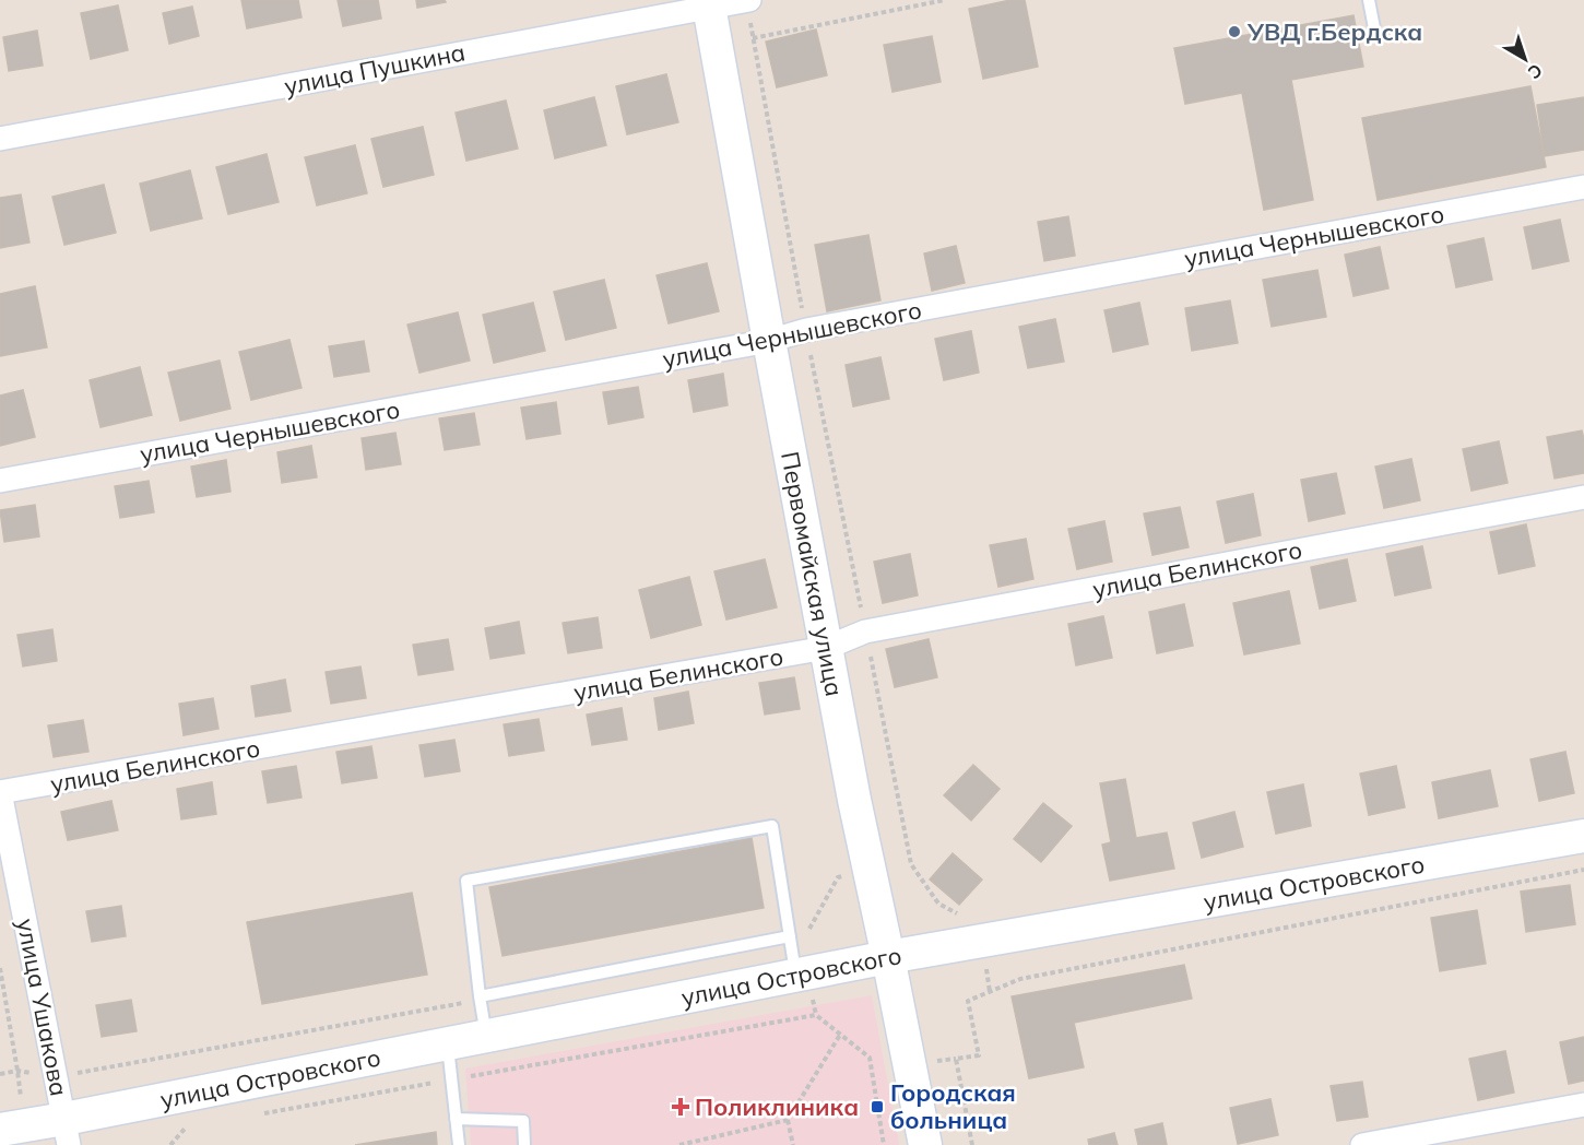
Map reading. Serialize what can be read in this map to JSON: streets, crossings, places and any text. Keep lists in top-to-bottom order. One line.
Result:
{"streets":{"street":["улица Пушкина","улица Чернышевского","улица Белинского","Первомайская улица","улица Островского","улица Ушакова"]},"crossings":[["улица Пушкина","Первомайская улица"],["улица Чернышевского","Первомайская улица"],["улица Белинского","Первомайская улица"],["улица Белинского","улица Ушакова"],["Первомайская улица","улица Островского"],["улица Островского","улица Ушакова"]],"places":{"other":["УВД г.Бердска"],"health":["Поликлиника"],"transit":["Городская больница"]},"north":"bottom right"}
